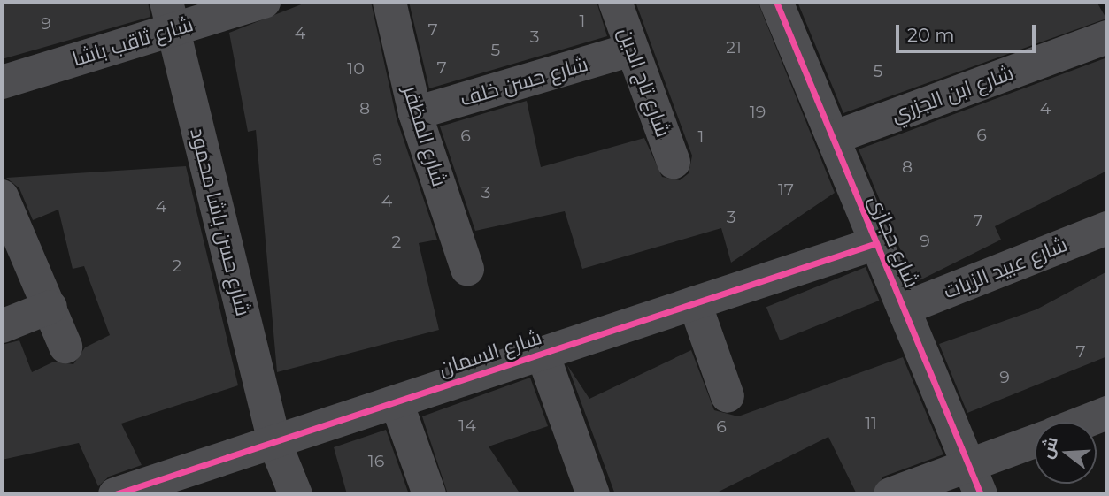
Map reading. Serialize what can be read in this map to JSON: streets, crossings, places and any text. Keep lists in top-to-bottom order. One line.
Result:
{"streets":{"street":["شارع ثاقب باشا","شارع حسن خلف","شارع تاج الدين","شارع ابن الجزري","شارع المظفر","شارع حسن باشا محمود","شارع حجازى","شارع عبيد الزيات","شارع السمان"]},"crossings":[["شارع ثاقب باشا","شارع حسن باشا محمود"],["شارع حسن خلف","شارع تاج الدين"],["شارع حسن خلف","شارع المظفر"],["شارع ابن الجزري","شارع حجازى"],["شارع حسن باشا محمود","شارع السمان"],["شارع حجازى","شارع عبيد الزيات"],["شارع حجازى","شارع السمان"]],"house_numbers":["1","9","7","4","3","21","5","7","10","5","8","4","19","6","6","1","6","8","17","3","4","4","3","7","9","2","2","7","9","11","14","6","16"],"scale_bar":"20 m","north":"left"}
